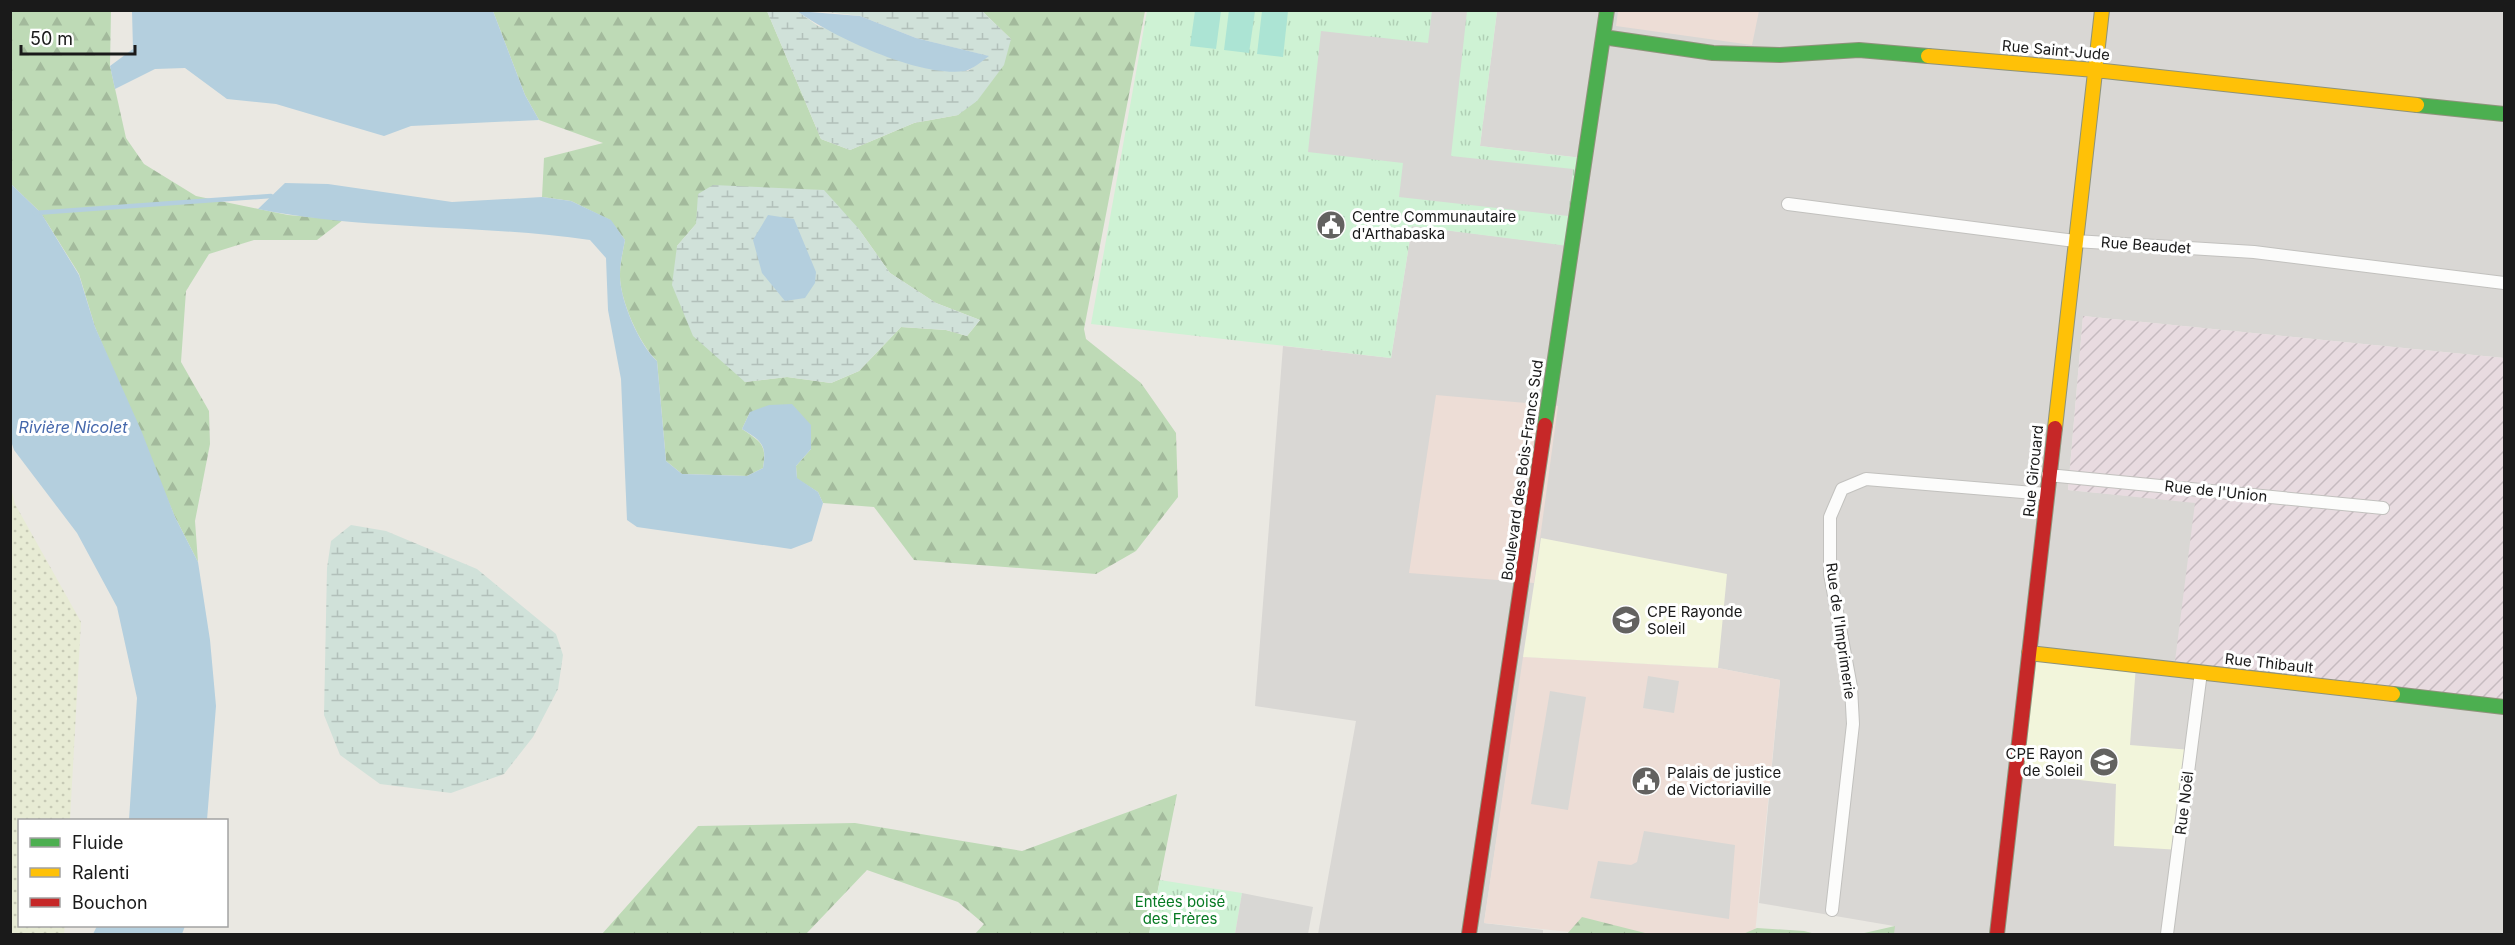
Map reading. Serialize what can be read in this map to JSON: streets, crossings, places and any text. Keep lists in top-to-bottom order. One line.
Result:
{"streets":{"street":["Rue Saint-Jude","Rue Beaudet","Boulevard des Bois-Francs Sud","Rue Girouard","Rue de l'Union","Rue de l'Imprimerie","Rue Thibault","Rue Noël"]},"crossings":[["Rue Saint-Jude","Boulevard des Bois-Francs Sud"],["Rue Saint-Jude","Rue Girouard"],["Rue Beaudet","Rue Girouard"],["Rue Girouard","Rue de l'Union"],["Rue Girouard","Rue de l'Imprimerie"],["Rue Girouard","Rue Thibault"],["Rue Thibault","Rue Noël"]],"water":["Rivière Nicolet"],"parks":["Entées boisé des Frères"],"places":{"public building":["Centre Communautaire d'Arthabaska","Palais de justice de Victoriaville"],"school or university":["CPE Rayonde Soleil","CPE Rayon de Soleil"]},"legend":["Fluide","Ralenti","Bouchon"],"scale_bar":"50 m"}
